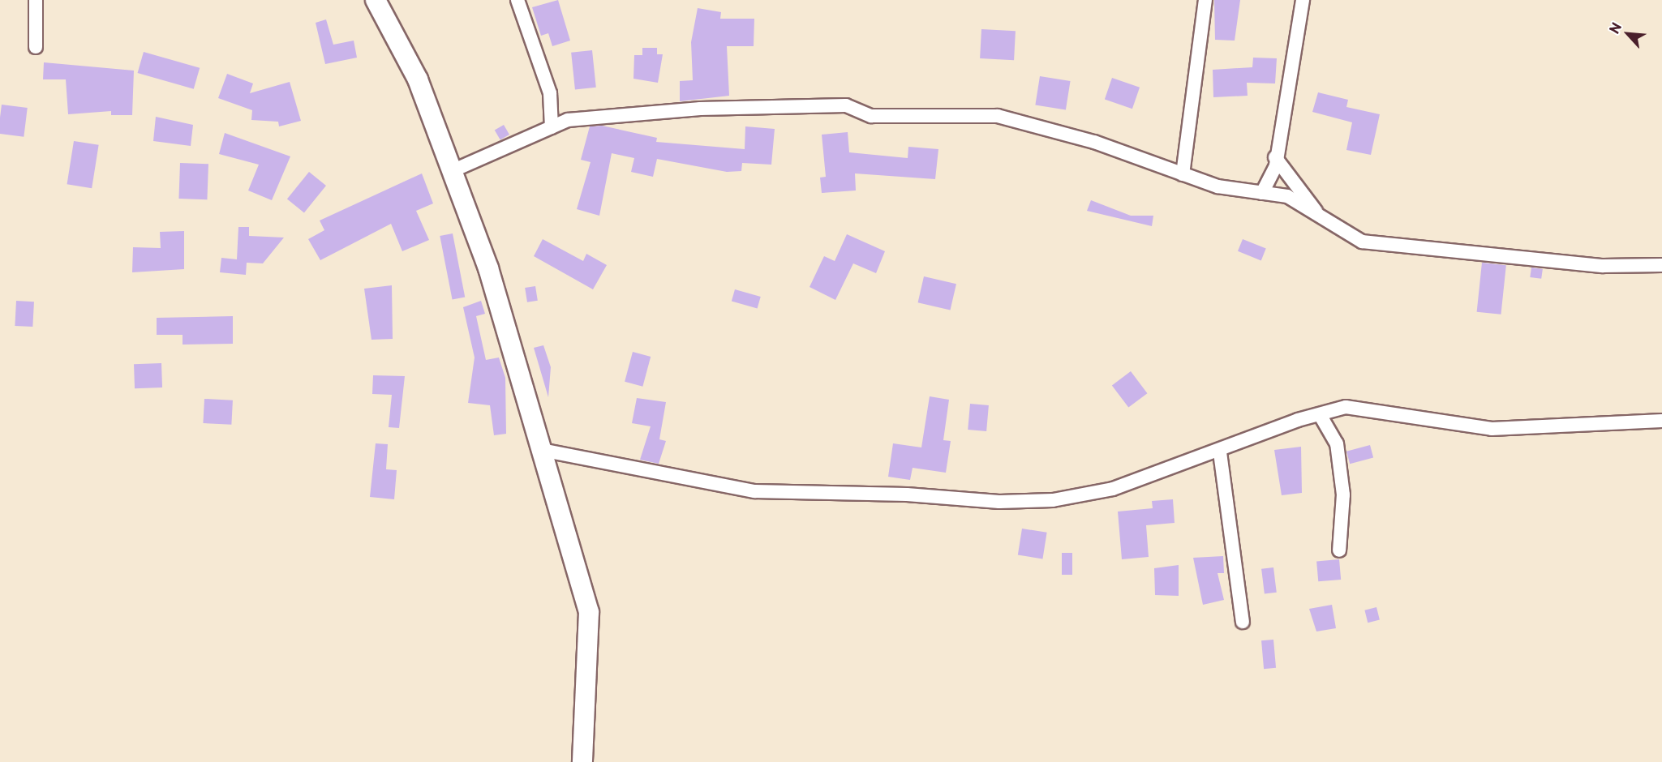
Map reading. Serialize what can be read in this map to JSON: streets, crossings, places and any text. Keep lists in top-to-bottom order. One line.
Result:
{"north":"top left"}
